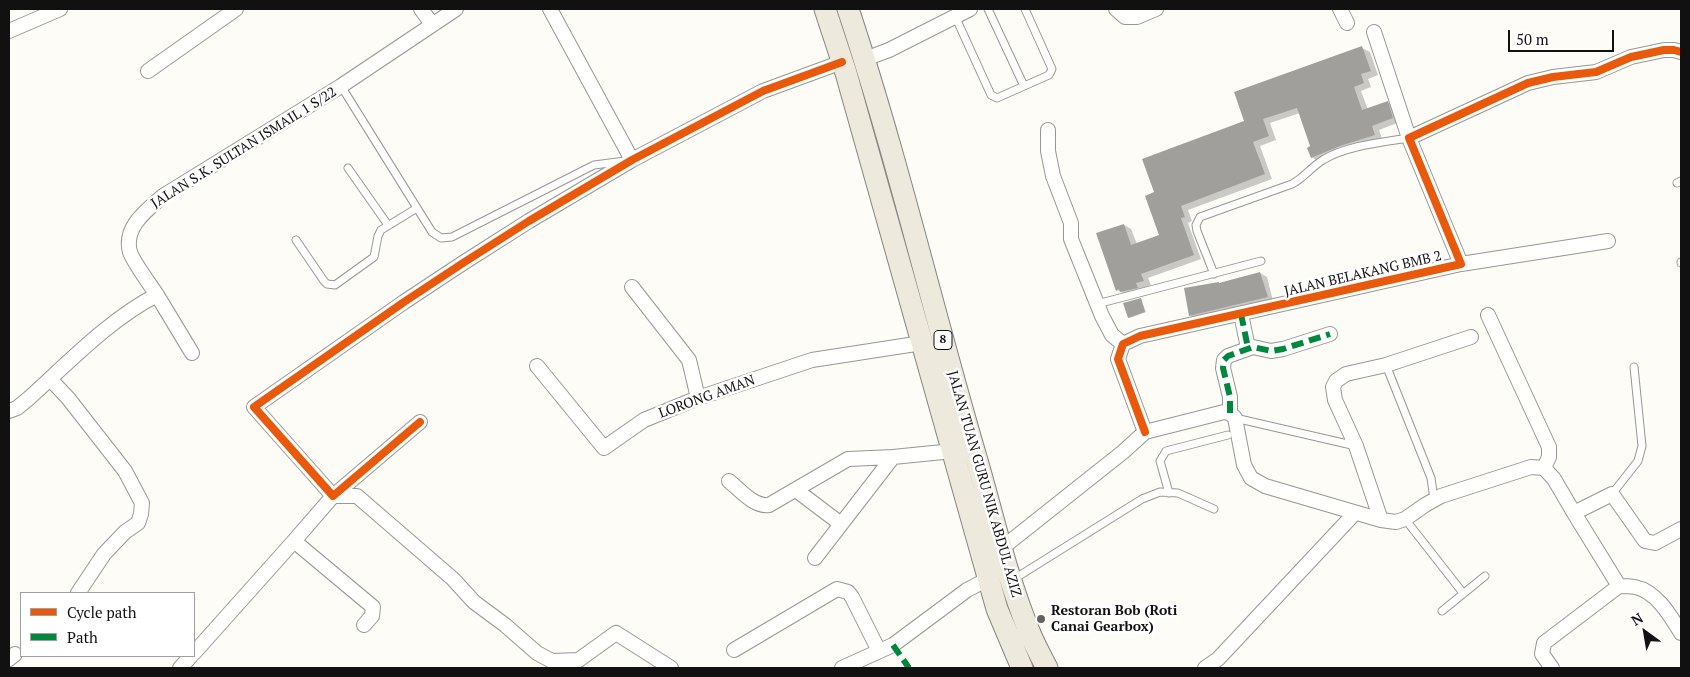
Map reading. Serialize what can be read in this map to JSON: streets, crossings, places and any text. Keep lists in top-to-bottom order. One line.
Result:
{"streets":{"main road":["8","JALAN TUAN GURU NIK ABDUL AZIZ"],"street":["JALAN S.K. SULTAN ISMAIL 1 S/22","JALAN BELAKANG BMB 2","LORONG AMAN"]},"crossings":[["LORONG AMAN","JALAN TUAN GURU NIK ABDUL AZIZ"]],"places":["Restoran Bob (Roti Canai Gearbox)"],"legend":["Cycle path","Path"],"scale_bar":"50 m","north":"top left"}
